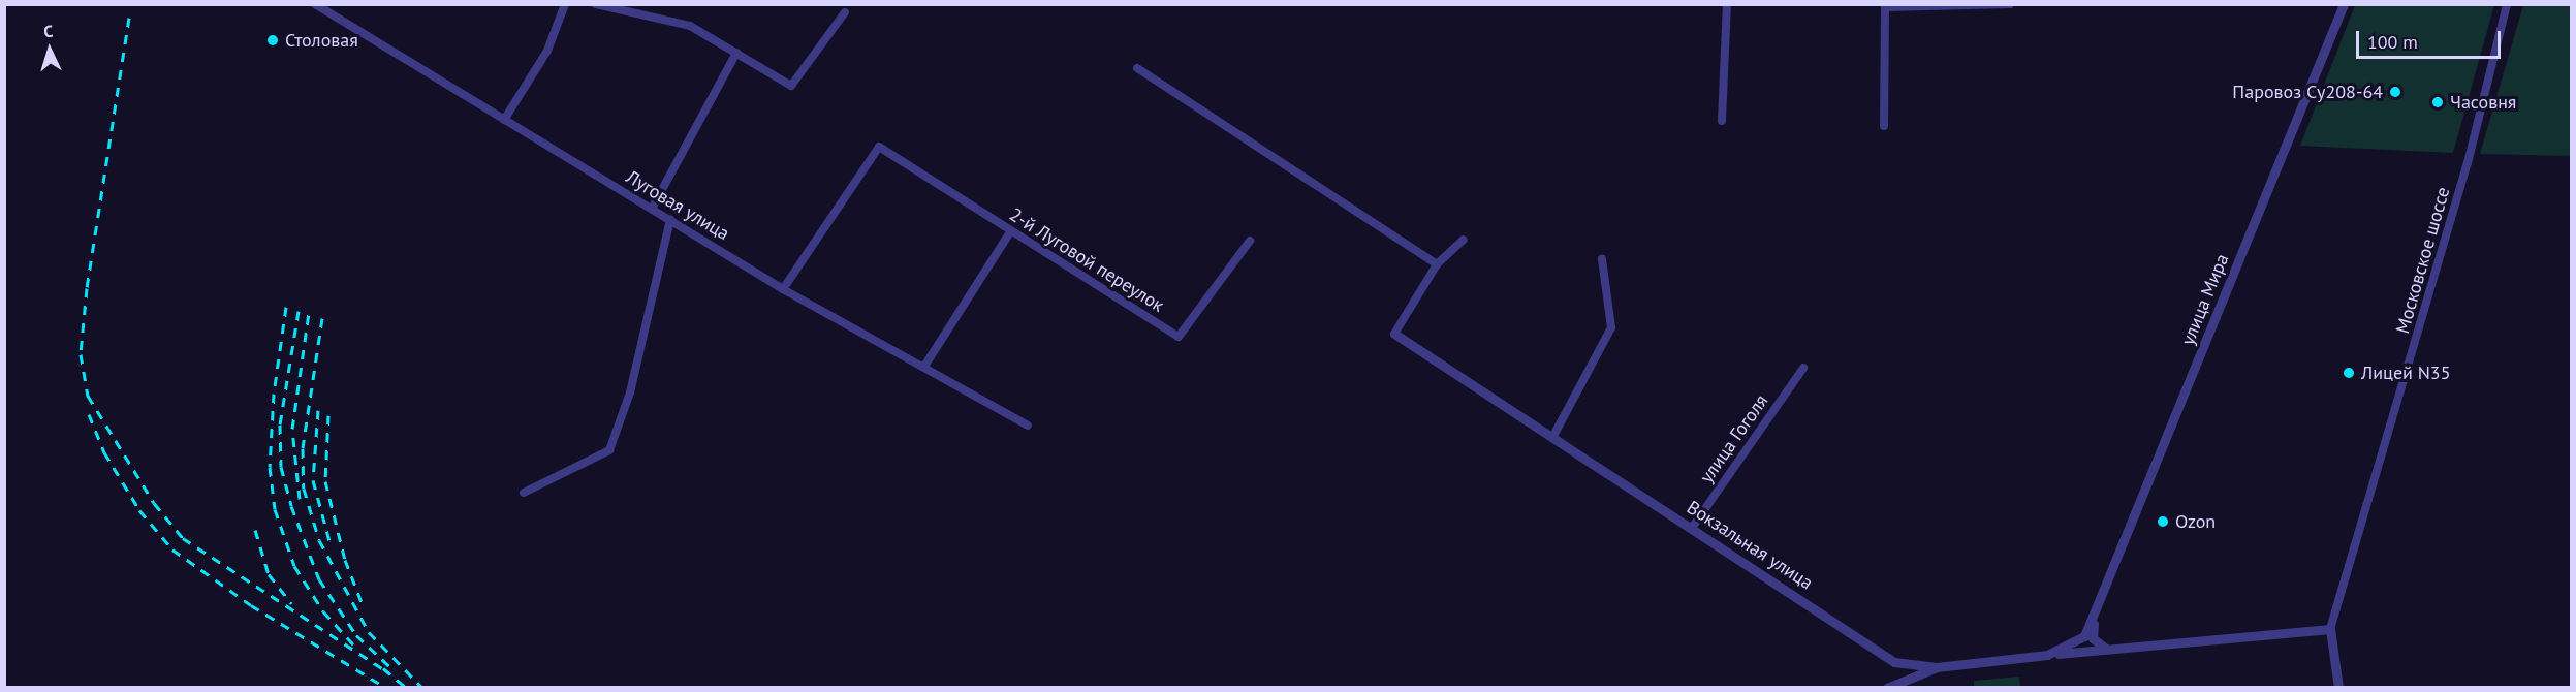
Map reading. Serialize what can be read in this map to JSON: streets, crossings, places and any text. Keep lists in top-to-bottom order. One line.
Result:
{"streets":{"street":["Луговая улица","2-й Луговой переулок","Московское шоссе","улица Мира","улица Гоголя","Вокзальная улица"]},"crossings":[["Луговая улица","2-й Луговой переулок"],["улица Мира","Вокзальная улица"],["улица Гоголя","Вокзальная улица"]],"places":["Столовая","Паровоз Су208-64","Часовня","Лицей N35","Ozon"],"scale_bar":"100 m","north":"top"}
